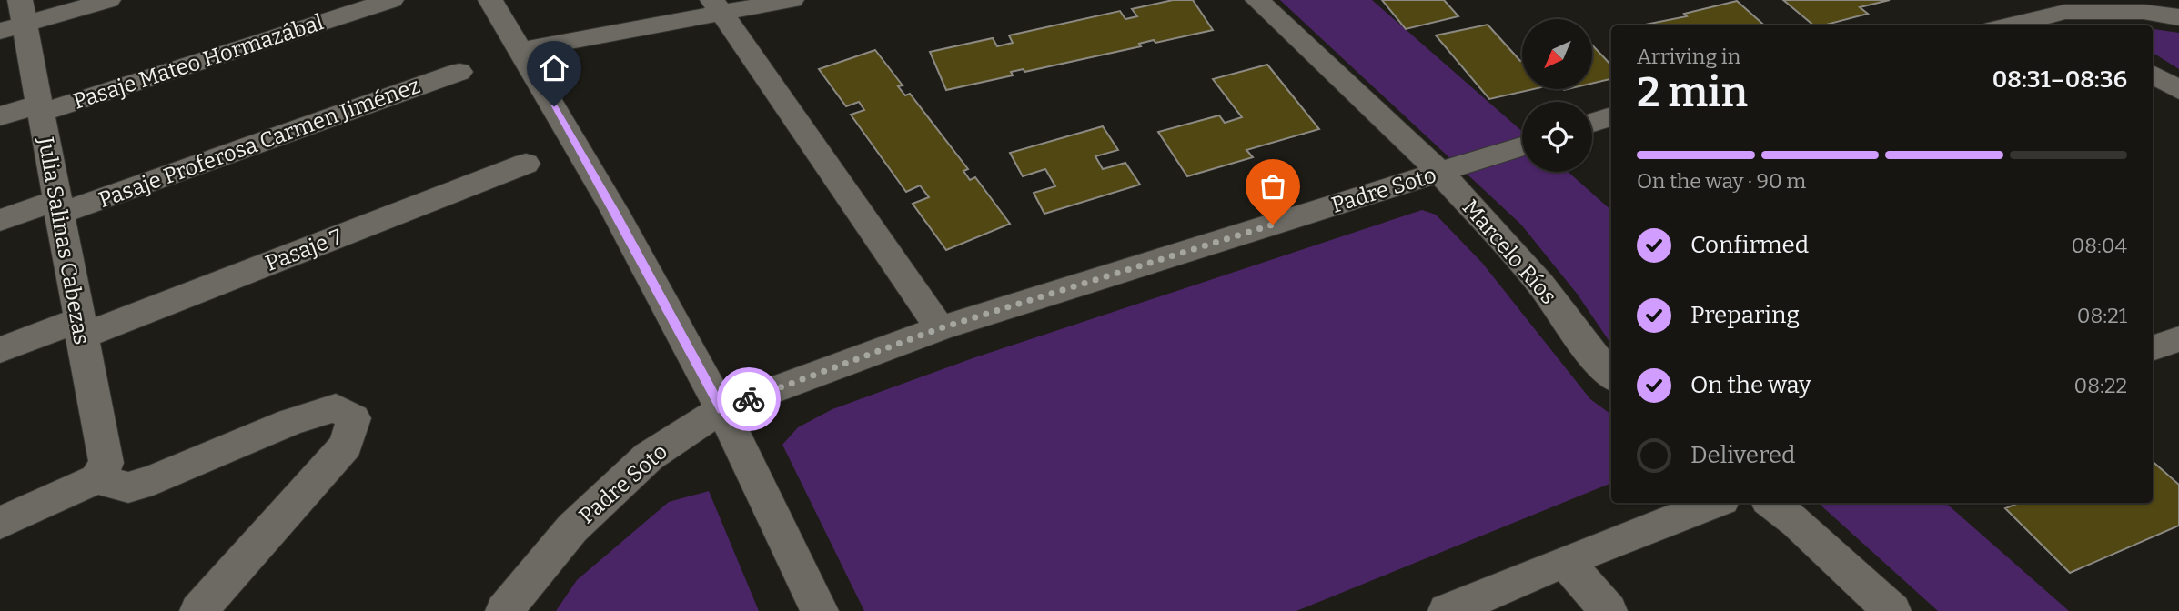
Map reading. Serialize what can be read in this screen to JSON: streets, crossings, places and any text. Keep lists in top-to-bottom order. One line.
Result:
{"streets":{"street":["Pasaje Mateo Hormazábal","Pasaje Proferosa Carmen Jiménez","Padre Soto","Julia Salinas Cabezas","Pasaje 7","Marcelo Ríos"]},"crossings":[["Pasaje Mateo Hormazábal","Julia Salinas Cabezas"],["Pasaje Proferosa Carmen Jiménez","Julia Salinas Cabezas"],["Padre Soto","Marcelo Ríos"],["Julia Salinas Cabezas","Pasaje 7"]],"north":"bottom left","page":{"heading":["2 min","Arriving in","08:31–08:36"],"bar":"On the way · 90 m","list":[["Confirmed","08:04"],["Preparing","08:21"],["On the way","08:22"],"Delivered"]}}
